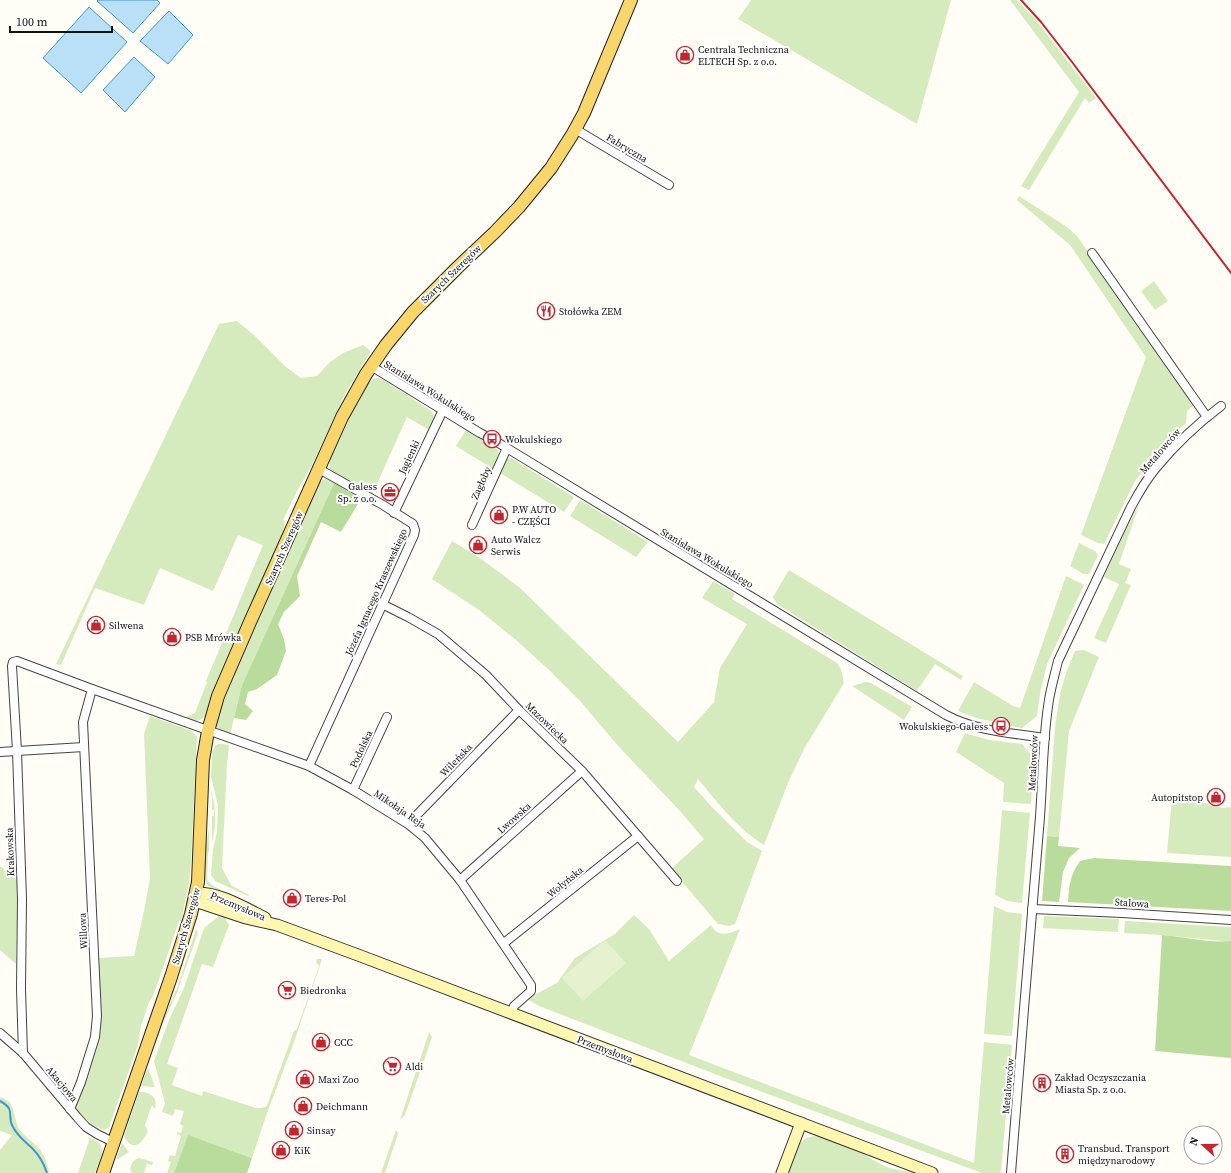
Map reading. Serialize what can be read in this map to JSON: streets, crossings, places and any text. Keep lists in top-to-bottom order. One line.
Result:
{"streets":{"main road":["Szarych Szeregów","Przemysłowa"],"street":["Fabryczna","Stanisława Wokulskiego","Metalowców","Jagienki","Zagłoby","Józefa Ignacego Kraszewskiego","Mazowiecka","Podolska","Wileńska","Mikołaja Reja","Lwowska","Krakowska","Wołyńska","Stalowa","Willowa","Akacjowa"]},"crossings":[["Fabryczna","Szarych Szeregów"],["Szarych Szeregów","Stanisława Wokulskiego"],["Szarych Szeregów","Józefa Ignacego Kraszewskiego"],["Szarych Szeregów","Mikołaja Reja"],["Szarych Szeregów","Krakowska"],["Szarych Szeregów","Przemysłowa"],["Szarych Szeregów","Akacjowa"],["Stanisława Wokulskiego","Metalowców"],["Stanisława Wokulskiego","Jagienki"],["Stanisława Wokulskiego","Zagłoby"],["Metalowców","Stalowa"],["Jagienki","Józefa Ignacego Kraszewskiego"],["Józefa Ignacego Kraszewskiego","Mazowiecka"],["Józefa Ignacego Kraszewskiego","Mikołaja Reja"],["Mazowiecka","Wileńska"],["Mazowiecka","Lwowska"],["Mazowiecka","Wołyńska"],["Podolska","Mikołaja Reja"],["Wileńska","Mikołaja Reja"],["Mikołaja Reja","Lwowska"],["Mikołaja Reja","Krakowska"],["Mikołaja Reja","Wołyńska"],["Mikołaja Reja","Przemysłowa"],["Krakowska","Willowa"],["Krakowska","Akacjowa"],["Willowa","Akacjowa"]],"places":{"shop":["Centrala Techniczna ELTECH Sp. z o.o.","P.W AUTO - CZĘŚCI","Auto Walcz Serwis","Silwena","PSB Mrówka","Autopitstop","Teres-Pol","CCC","Maxi Zoo","Deichmann","Sinsay","KiK"],"restaurant":["Stołówka ZEM"],"bus stop":["Wokulskiego","Wokulskiego-Galess"],"office":["Galess Sp. z o.o."],"supermarket":["Biedronka","Aldi"],"building":["Zakład Oczyszczania Miasta Sp. z o.o.","Transbud. Transport międzynarodowy"]},"scale_bar":"100 m","north":"left"}
